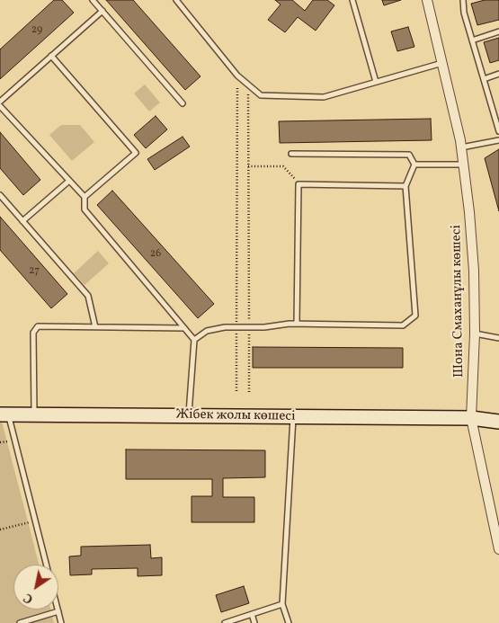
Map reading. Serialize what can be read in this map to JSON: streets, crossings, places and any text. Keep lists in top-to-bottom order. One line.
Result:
{"streets":{"main road":["Жібек жолы көшесі"],"street":["Шона Смаханұлы көшесі"]},"crossings":[["Шона Смаханұлы көшесі","Жібек жолы көшесі"]],"house_numbers":["29","26","27"],"north":"bottom left"}
